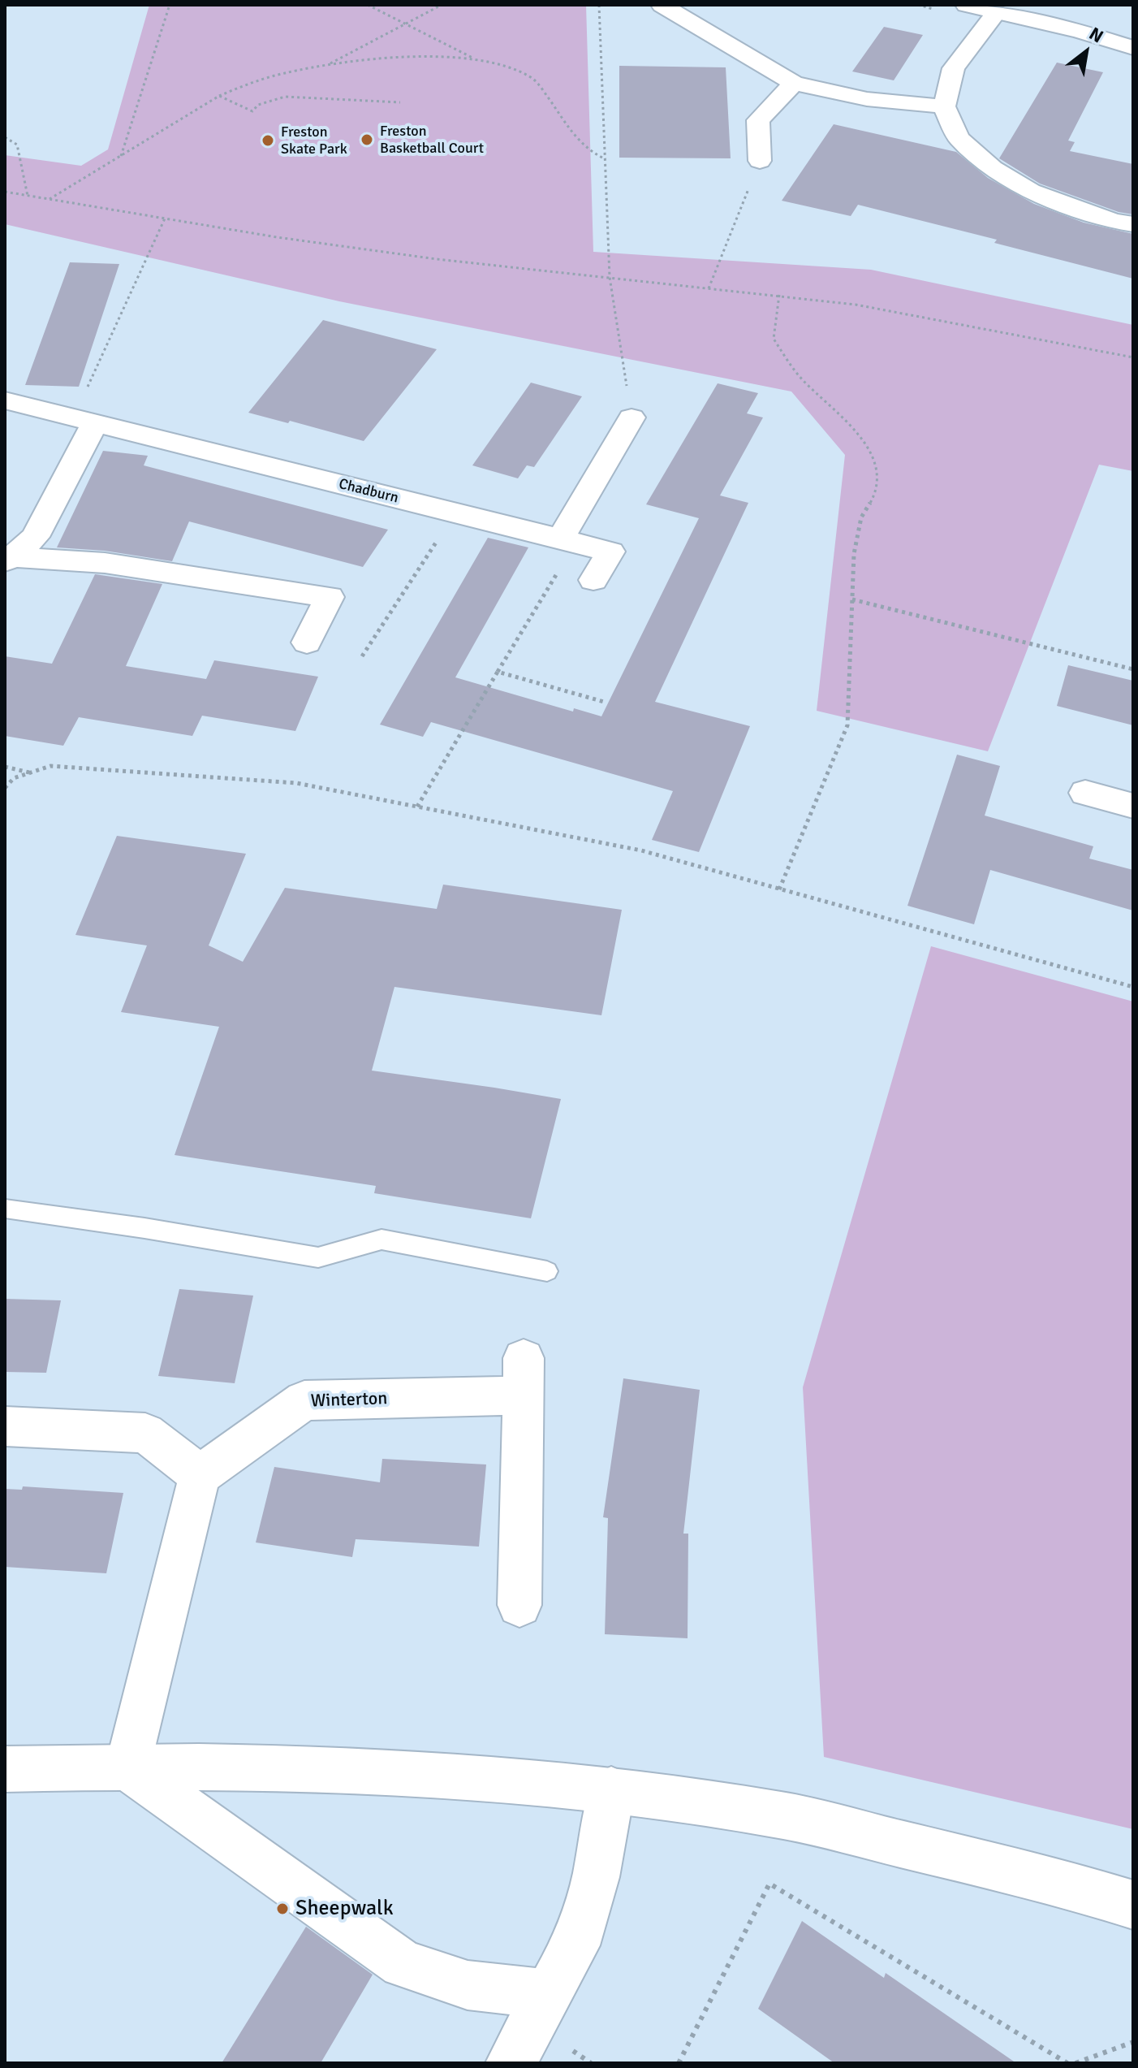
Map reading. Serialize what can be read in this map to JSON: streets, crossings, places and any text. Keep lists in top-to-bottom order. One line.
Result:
{"streets":{"street":["Chadburn","Winterton"]},"places":["Freston Basketball Court","Freston Skate Park","Sheepwalk"],"north":"top right"}
